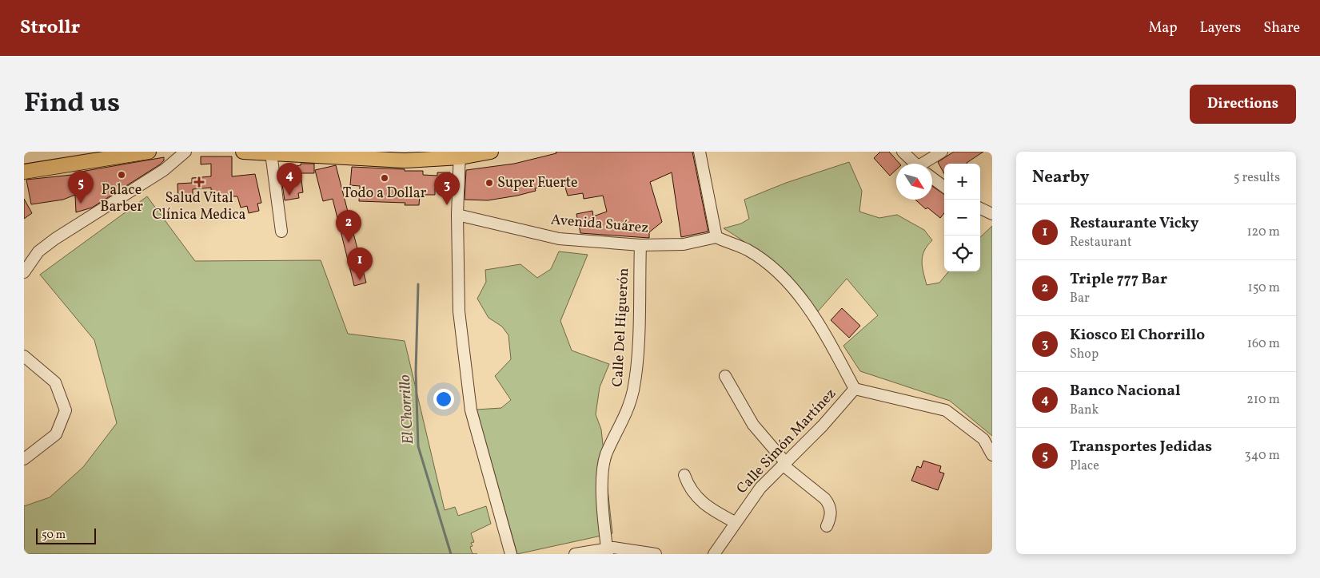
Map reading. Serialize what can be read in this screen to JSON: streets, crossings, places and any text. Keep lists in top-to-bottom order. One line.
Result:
{"streets":{"street":["Avenida Suárez","Calle Del Higuerón","Calle Simón Martínez"]},"crossings":[["Avenida Suárez","Calle Del Higuerón"]],"water":["El Chorrillo"],"places":{"other":["Palace Barber","Todo a Dollar","Super Fuerte"],"health":["Salud Vital Clínica Medica"]},"scale_bar":"50 m","north":"bottom right","page":{"header":"Strollr","nav":["Map","Layers","Share"],"title":"Find us","buttons":"Directions","heading":["Nearby","5 results"],"pins":["4","5","3","2","1"],"map_buttons":["+","−"],"list":[{"mark":"1","name":"Restaurante Vicky","note":"Restaurant","value":"120 m"},{"mark":"2","name":"Triple 777 Bar","note":"Bar","value":"150 m"},{"mark":"3","name":"Kiosco El Chorrillo","note":"Shop","value":"160 m"},{"mark":"4","name":"Banco Nacional","note":"Bank","value":"210 m"},{"mark":"5","name":"Transportes Jedidas","note":"Place","value":"340 m"}],"scale":"50 m"}}
